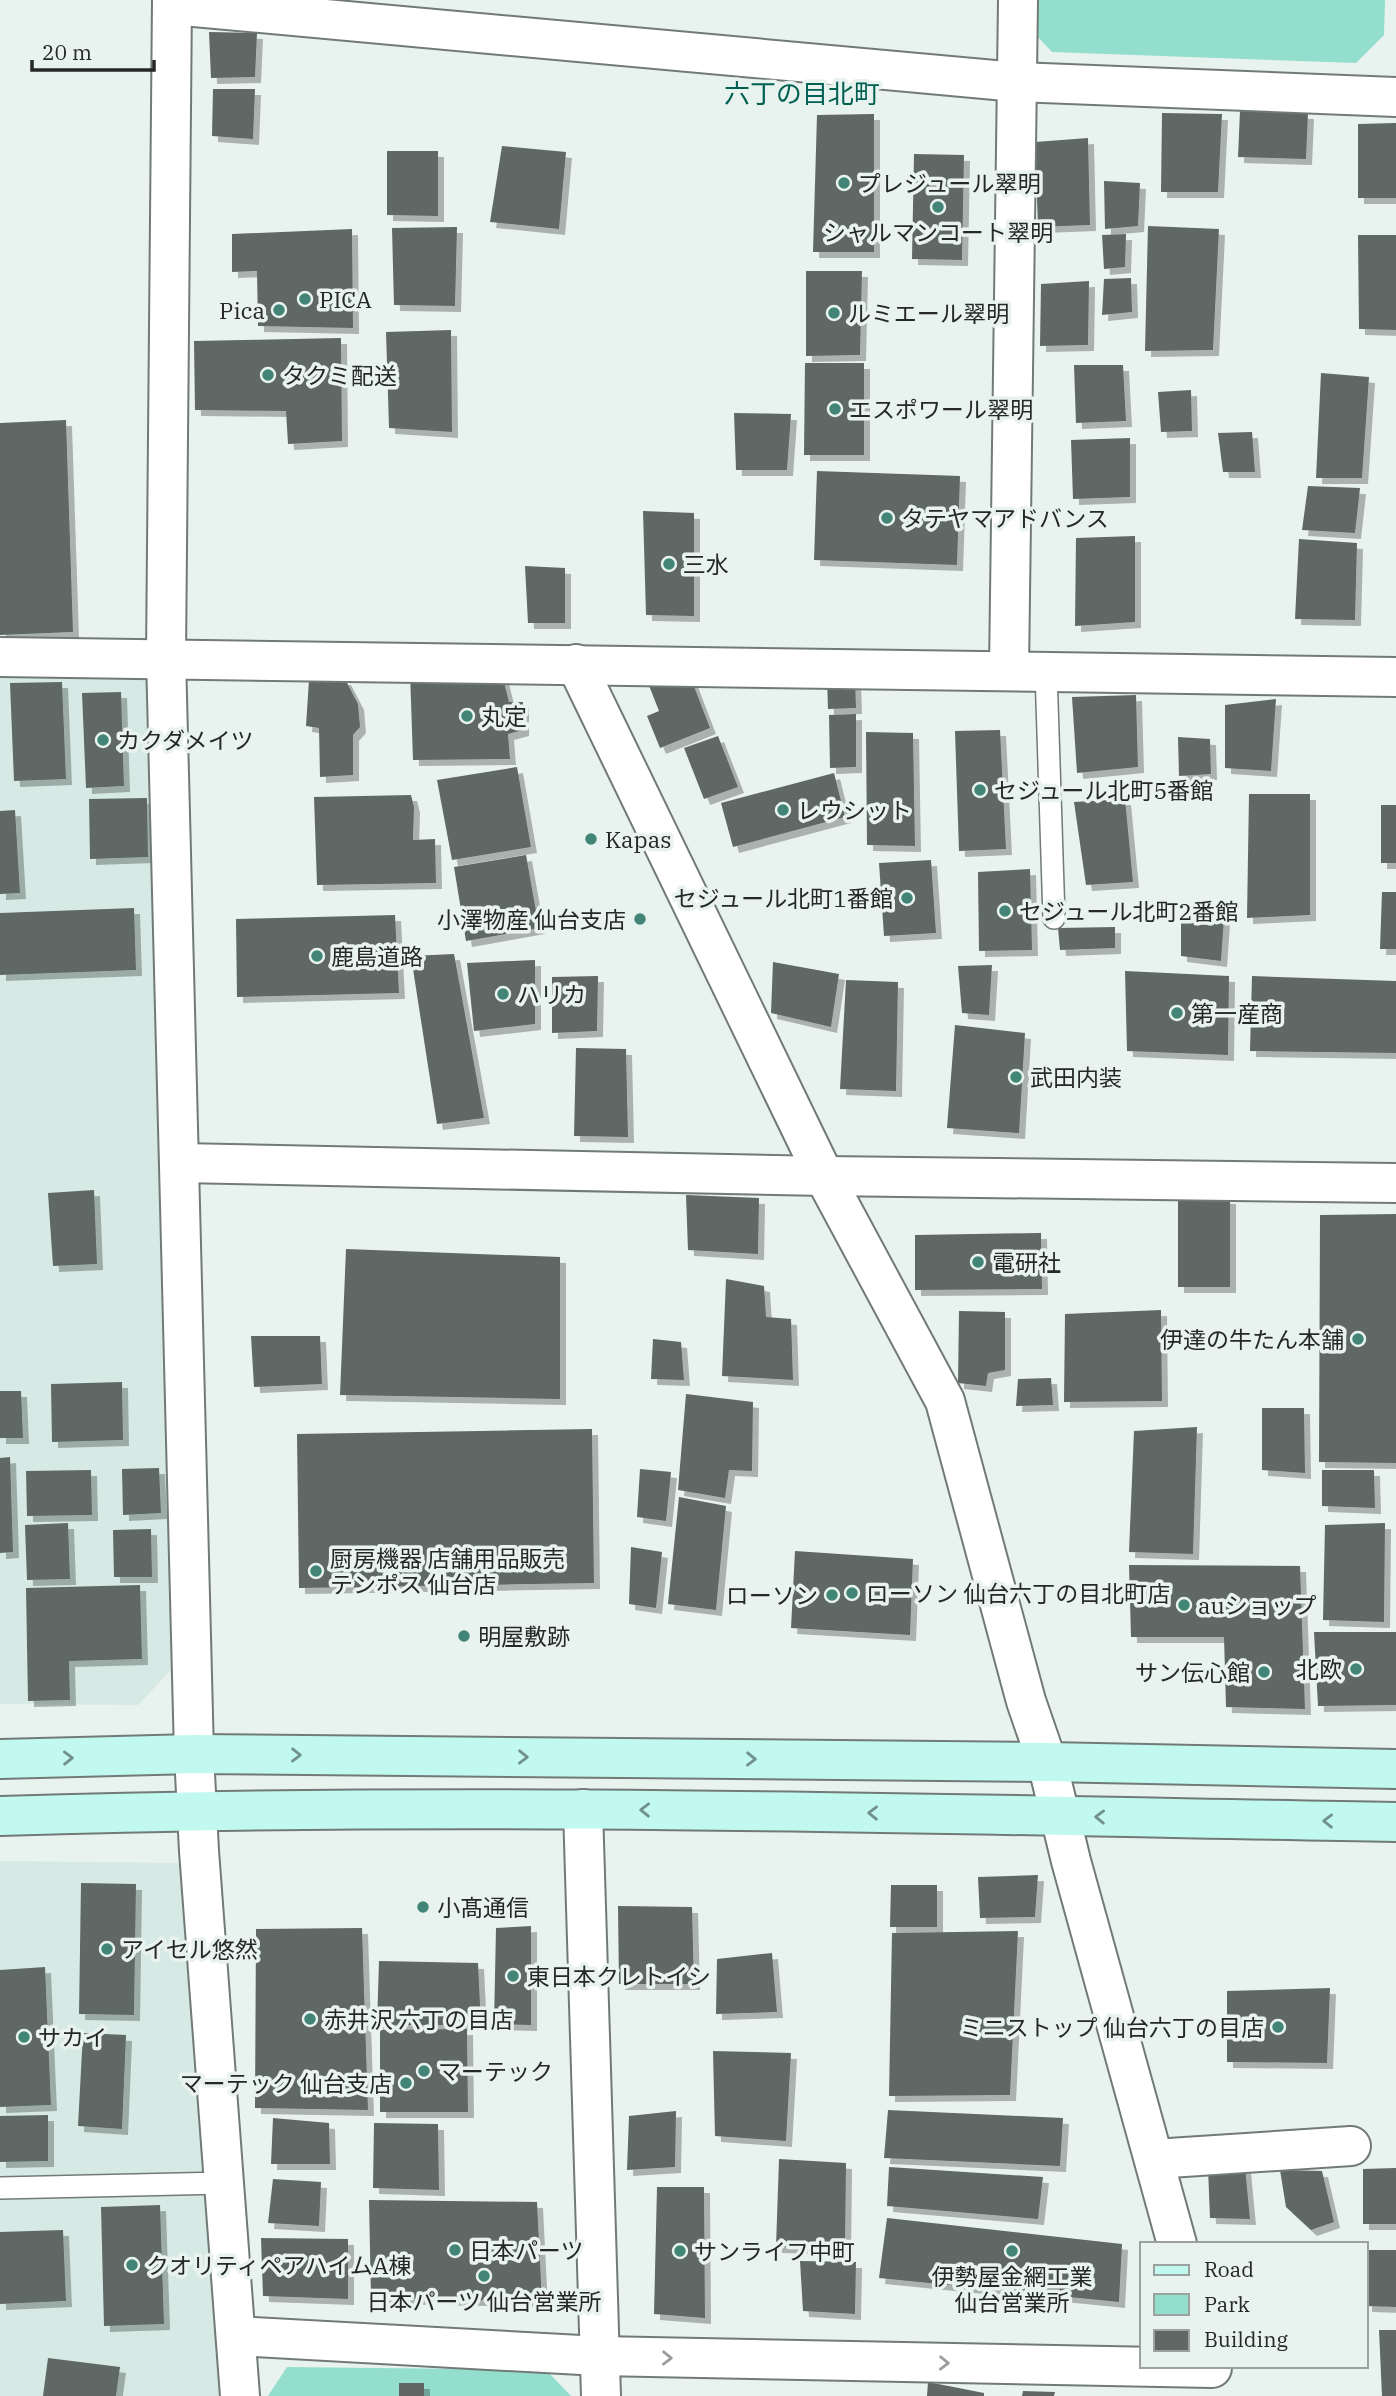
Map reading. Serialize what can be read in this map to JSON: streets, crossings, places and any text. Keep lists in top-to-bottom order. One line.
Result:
{"districts":["六丁の目北町"],"places":["プレジュール翠明","シャルマンコート翠明","PICA","Pica","ルミエール翠明","タクミ配送","エスポワール翠明","タテヤマアドバンス","三水","丸定","カクダメイツ","セジュール北町5番館","レウシット","Kapas","セジュール北町1番館","セジュール北町2番館","小澤物産 仙台支店","鹿島道路","ハリカ","第一産商","武田内装","電研社","伊達の牛たん本舗","厨房機器 店舗用品販売 テンポス 仙台店","ローソン 仙台六丁の目北町店","ローソン","auショップ","明屋敷跡","北欧","サン伝心館","小髙通信","アイセル悠然","東日本クレトイシ","赤井沢 六丁の目店","ミニストップ 仙台六丁の目店","サカイ","マーテック","マーテック 仙台支店","日本パーツ","サンライフ中町","伊勢屋金網工業 仙台営業所","クオリティペアハイムA棟","日本パーツ 仙台営業所"],"legend":["Road","Park","Building"],"scale_bar":"20 m"}
